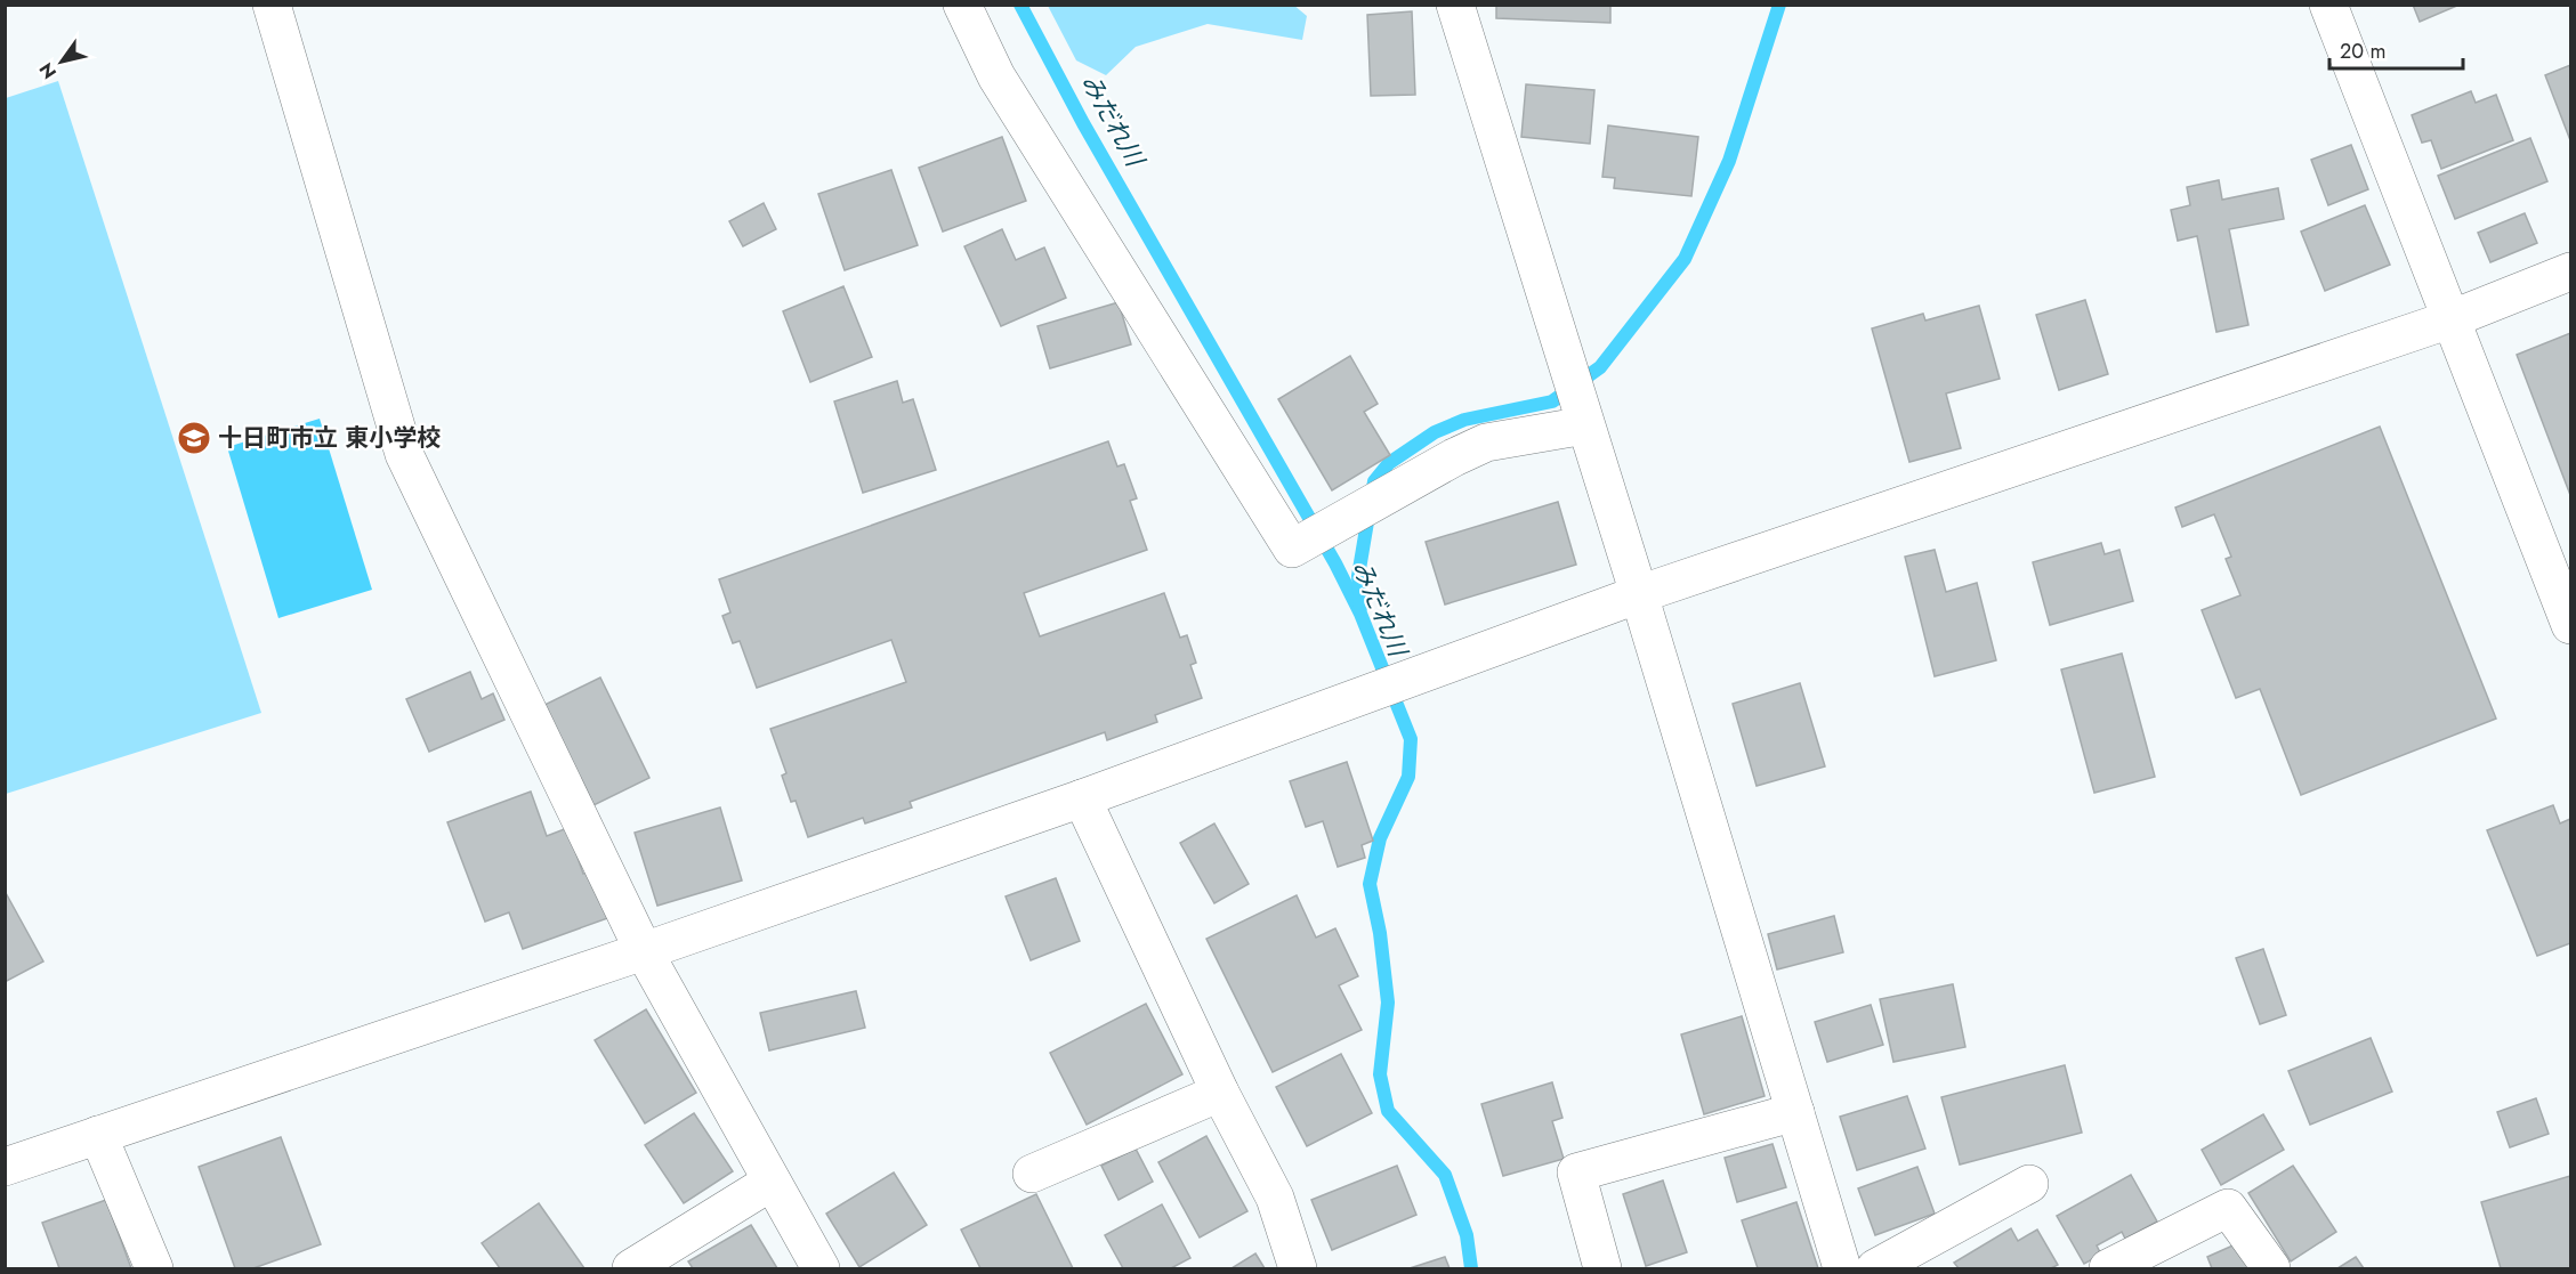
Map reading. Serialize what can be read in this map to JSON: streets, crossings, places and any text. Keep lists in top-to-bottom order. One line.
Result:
{"water":["みだれ川"],"places":{"school or university":["十日町市立 東小学校"]},"scale_bar":"20 m","north":"bottom left"}
